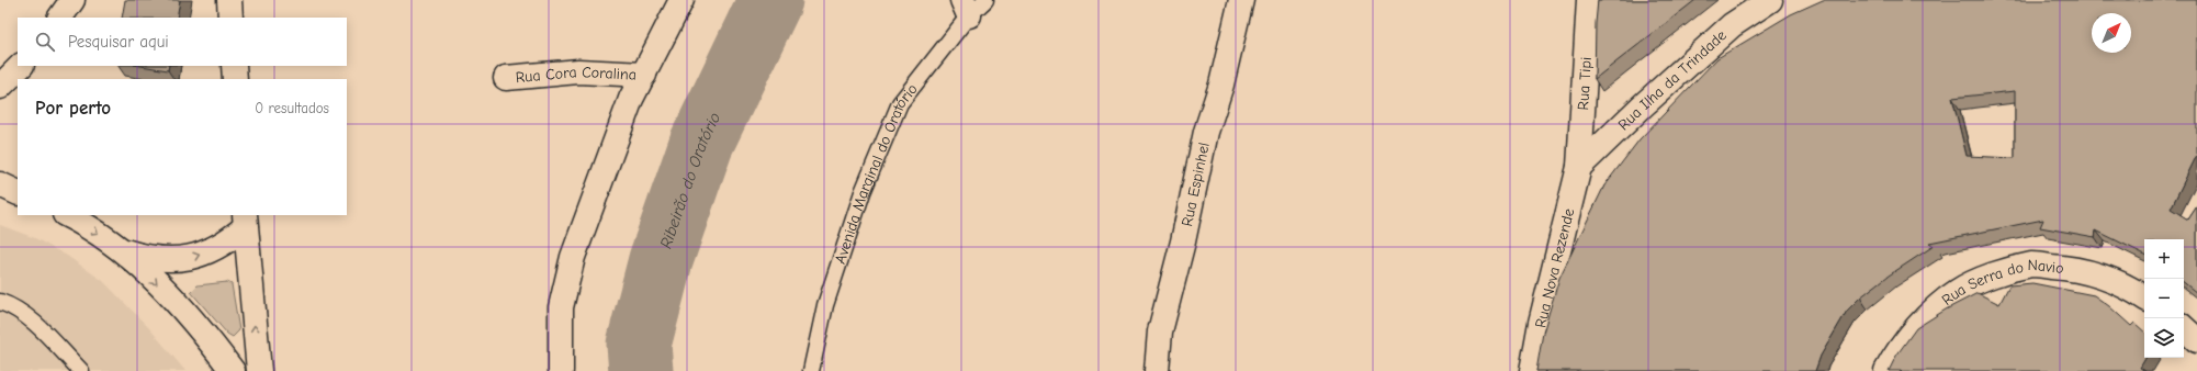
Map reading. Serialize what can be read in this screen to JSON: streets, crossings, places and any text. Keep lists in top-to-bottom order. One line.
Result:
{"streets":{"street":["Rua Cora Coralina","Rua Ilha da Trindade","Rua Tipi","Rua Espinhel","Rua Nova Rezende","Rua Serra do Navio"],"lane":["Avenida Marginal do Oratório"]},"crossings":[["Rua Ilha da Trindade","Rua Tipi"],["Rua Ilha da Trindade","Rua Nova Rezende"],["Rua Tipi","Rua Nova Rezende"]],"water":["Ribeirão do Oratório"],"north":"top right","page":{"search":"Pesquisar aqui","heading":["Por perto","0 resultados"],"map_buttons":["+","−"]}}
